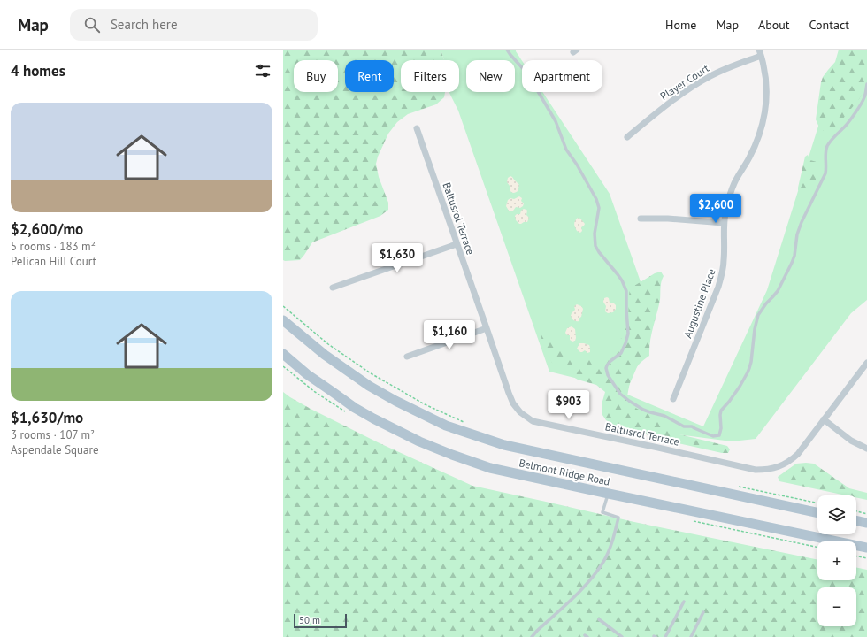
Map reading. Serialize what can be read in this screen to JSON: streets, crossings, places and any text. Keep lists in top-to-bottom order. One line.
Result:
{"streets":{"main road":["Belmont Ridge Road"],"street":["Player Court","Baltusrol Terrace","Augustine Place"]},"crossings":[["Player Court","Augustine Place"]],"scale_bar":"50 m","page":{"header":"Map","search":"Search here","nav":["Home","Map","About","Contact"],"heading":"4 homes","chip":["Buy","Rent","Filters","New","Apartment"],"list":[{"name":"$2,600/mo","note":"5 rooms · 183 m² · Pelican Hill Court"},{"name":"$1,630/mo","note":"3 rooms · 107 m² · Aspendale Square"}],"price":["$2,600","$1,630","$1,160","$903"],"map_buttons":["+","−"],"scale":"50 m"}}
